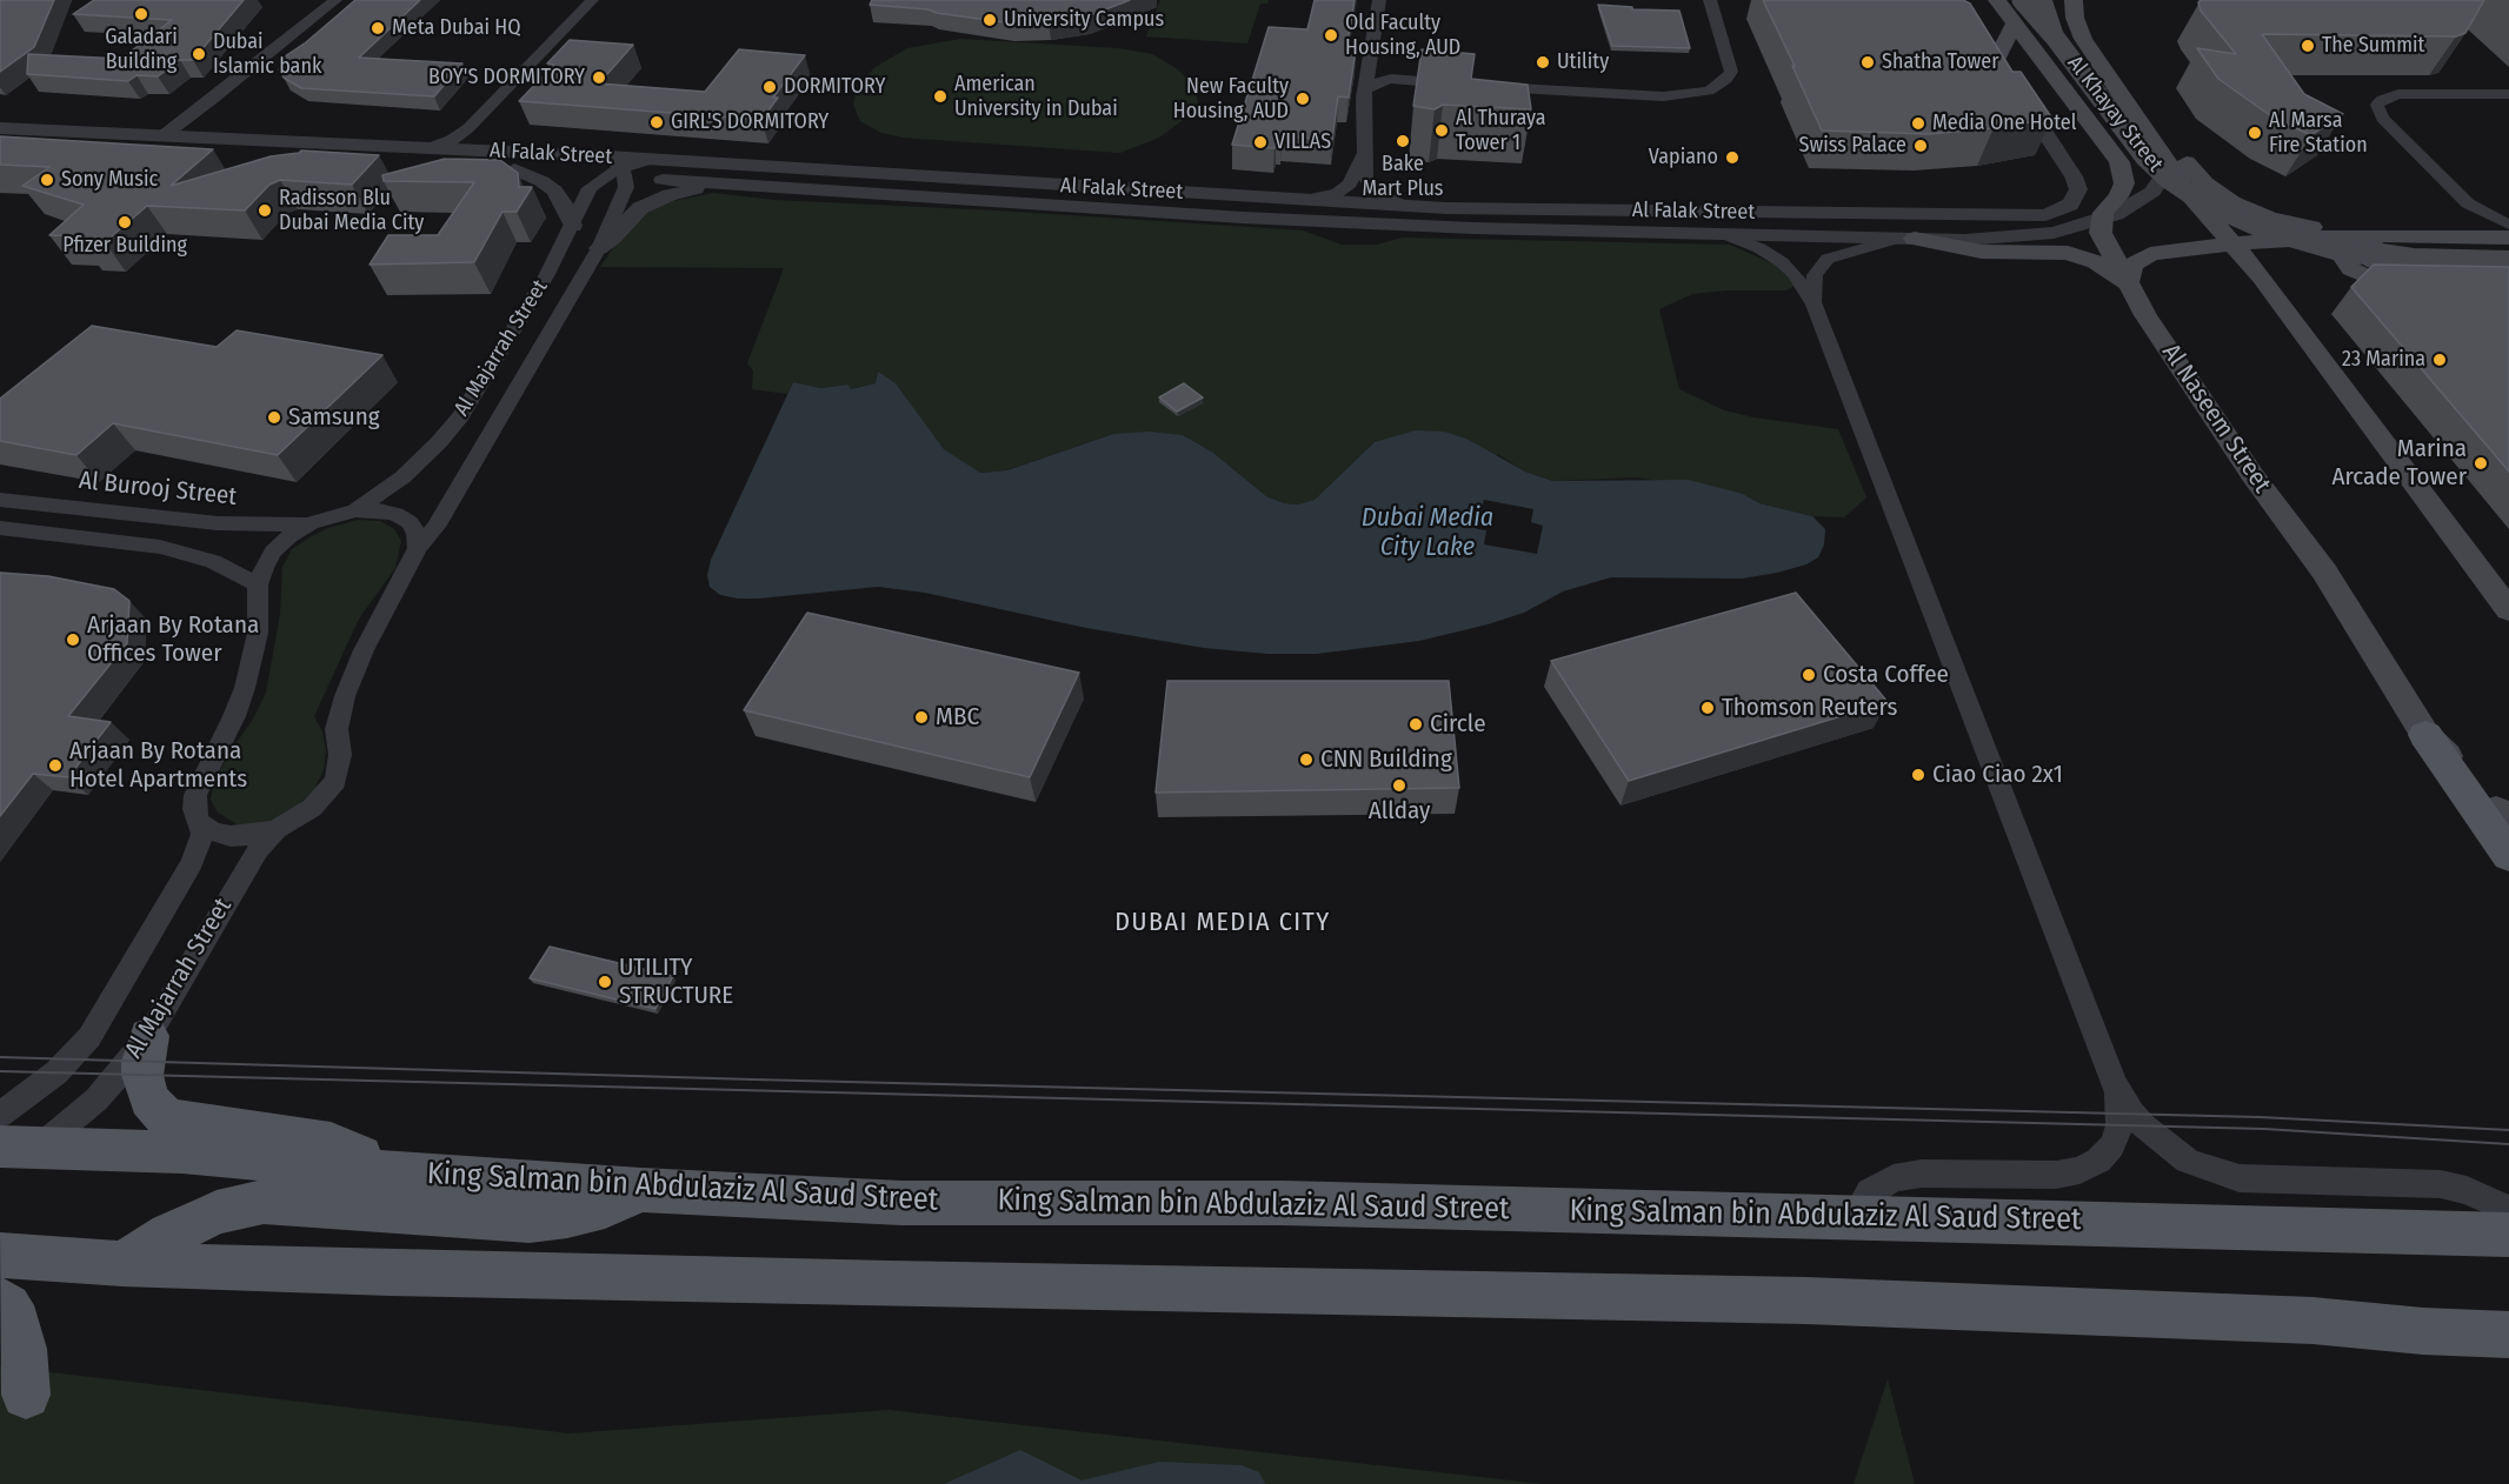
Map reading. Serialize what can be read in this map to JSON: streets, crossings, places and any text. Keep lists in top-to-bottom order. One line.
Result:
{"streets":{"main road":["Al Khayay Street","Al Naseem Street","King Salman bin Abdulaziz Al Saud Street"],"street":["Al Falak Street","Al Majarrah Street","Al Burooj Street"]},"crossings":[["Al Falak Street","Al Majarrah Street"],["Al Falak Street","Al Naseem Street"],["Al Majarrah Street","King Salman bin Abdulaziz Al Saud Street"]],"districts":["DUBAI MEDIA CITY"],"water":["Dubai Media City Lake"],"places":["Galadari Building","University Campus","Meta Dubai HQ","Old Faculty Housing, AUD","The Summit","Dubai Islamic bank","Utility","Shatha Tower","BOY'S DORMITORY","DORMITORY","American University in Dubai","New Faculty Housing, AUD","GIRL'S DORMITORY","Media One Hotel","Al Thuraya Tower 1","Al Marsa Fire Station","Bake Mart Plus","VILLAS","Swiss Palace","Vapiano","Sony Music","Radisson Blu Dubai Media City","Pfizer Building","23 Marina","Samsung","Marina Arcade Tower","Arjaan By Rotana Offices Tower","Costa Coffee","Thomson Reuters","MBC","Circle","CNN Building","Arjaan By Rotana Hotel Apartments","Ciao Ciao 2x1","Allday","UTILITY STRUCTURE"]}
